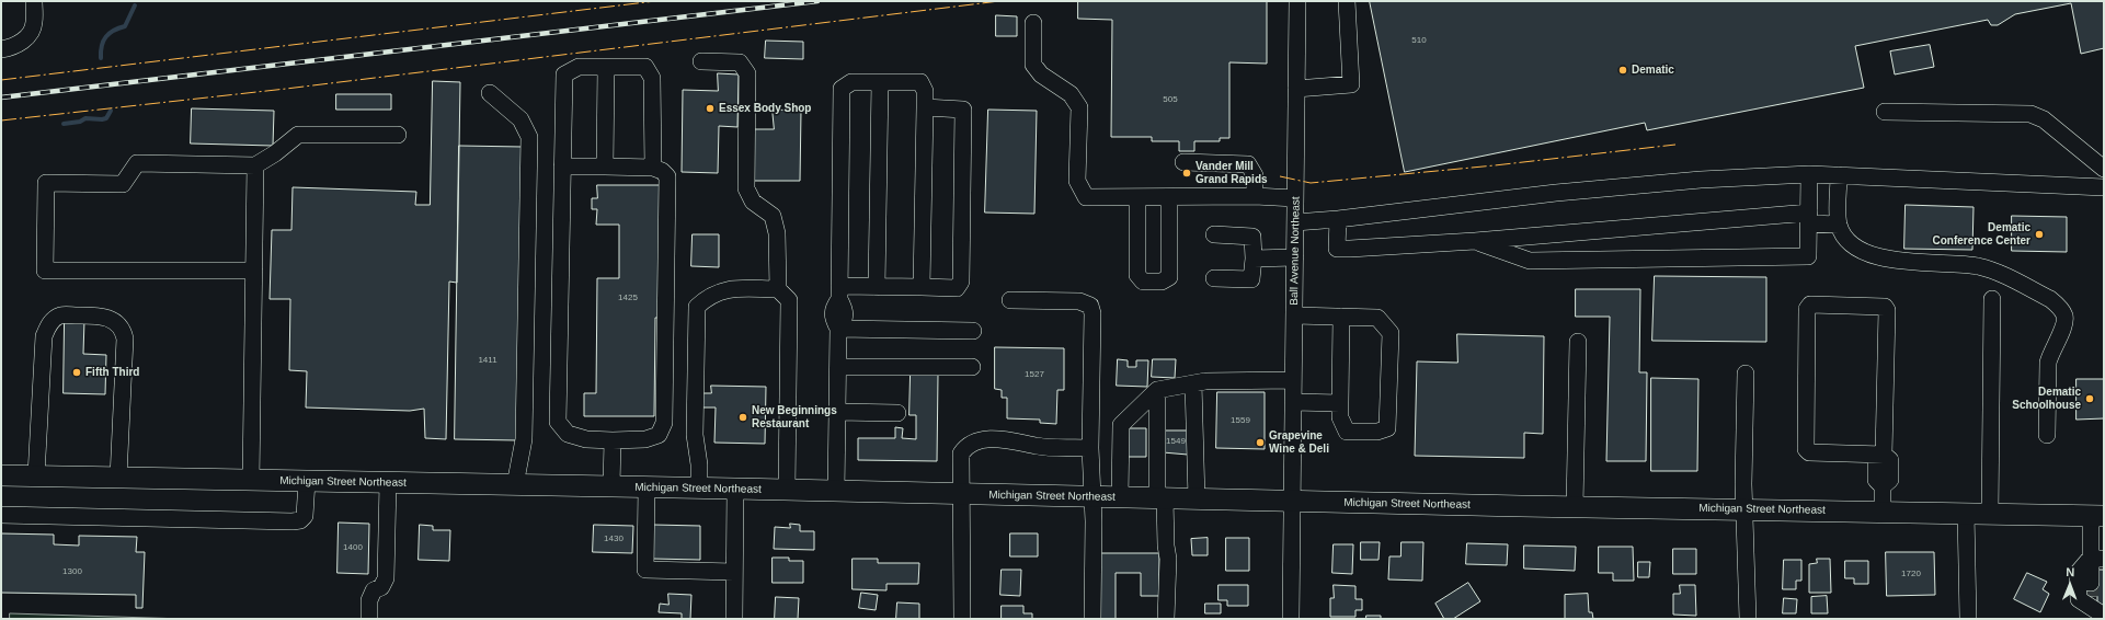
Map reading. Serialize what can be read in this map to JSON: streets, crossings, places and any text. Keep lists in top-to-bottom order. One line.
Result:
{"streets":{"main road":["Michigan Street Northeast"],"street":["Ball Avenue Northeast"]},"crossings":[["Ball Avenue Northeast","Michigan Street Northeast"]],"places":["Dematic","Essex Body Shop","Vander Mill Grand Rapids","Dematic Conference Center","Fifth Third","Dematic Schoolhouse","New Beginnings Restaurant","Grapevine Wine & Deli"],"house_numbers":["510","505","1425","1411","1527","1559","1549","1430","1400","1300","1720"],"north":"top"}
